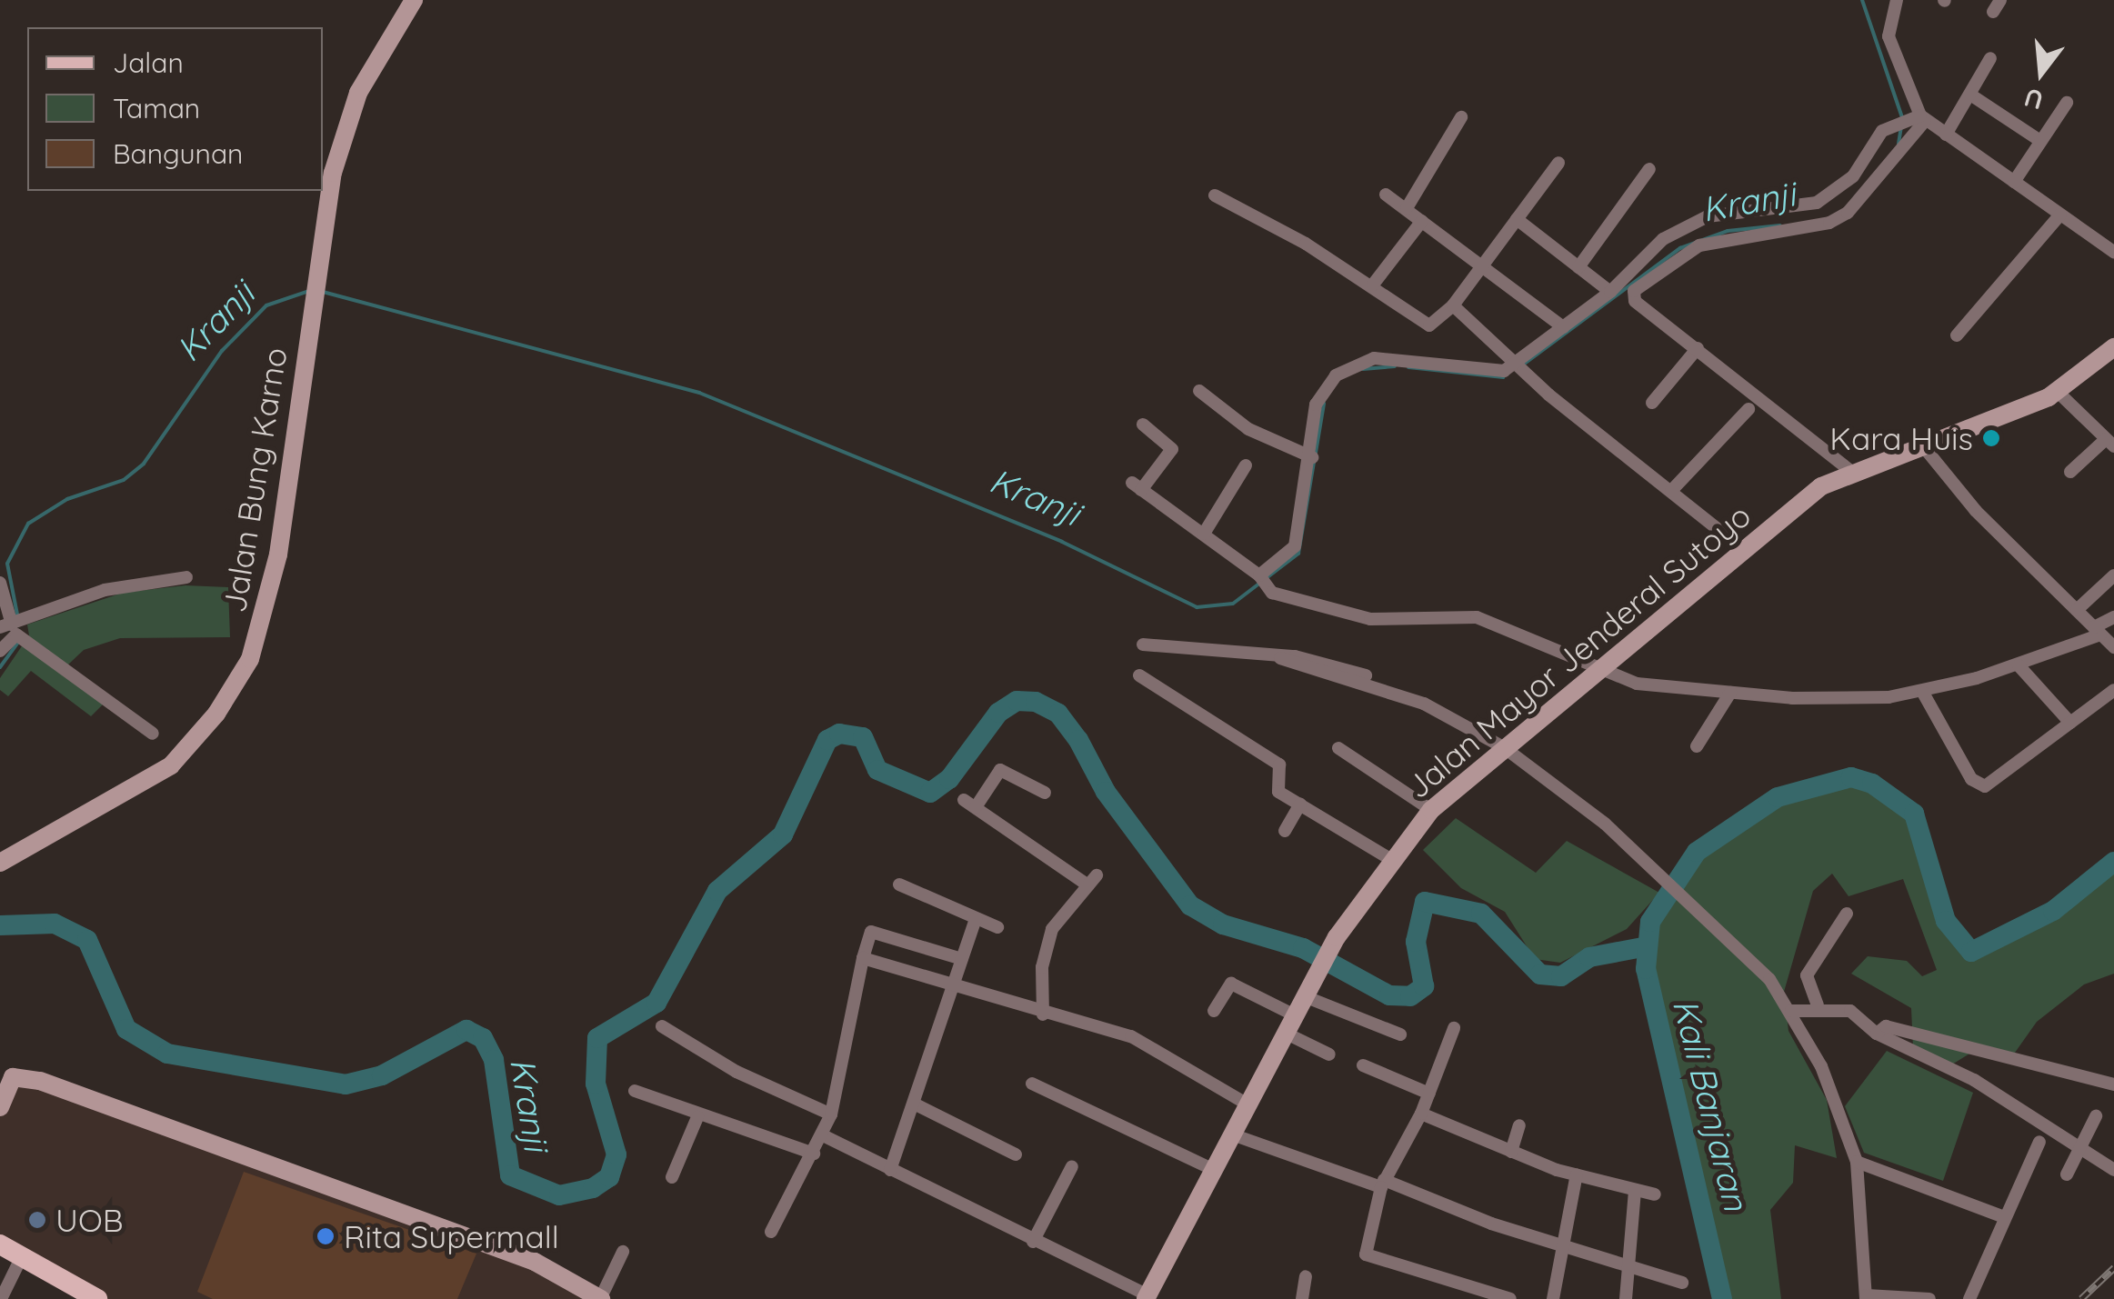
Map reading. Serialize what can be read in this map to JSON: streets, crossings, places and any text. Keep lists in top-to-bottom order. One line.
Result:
{"streets":{"main road":["Jalan Bung Karno","Jalan Mayor Jenderal Sutoyo"]},"water":["Kranji","Kali Banjaran"],"places":["Kara Huis","UOB","Rita Supermall"],"legend":["Jalan","Taman","Bangunan"],"north":"bottom"}
